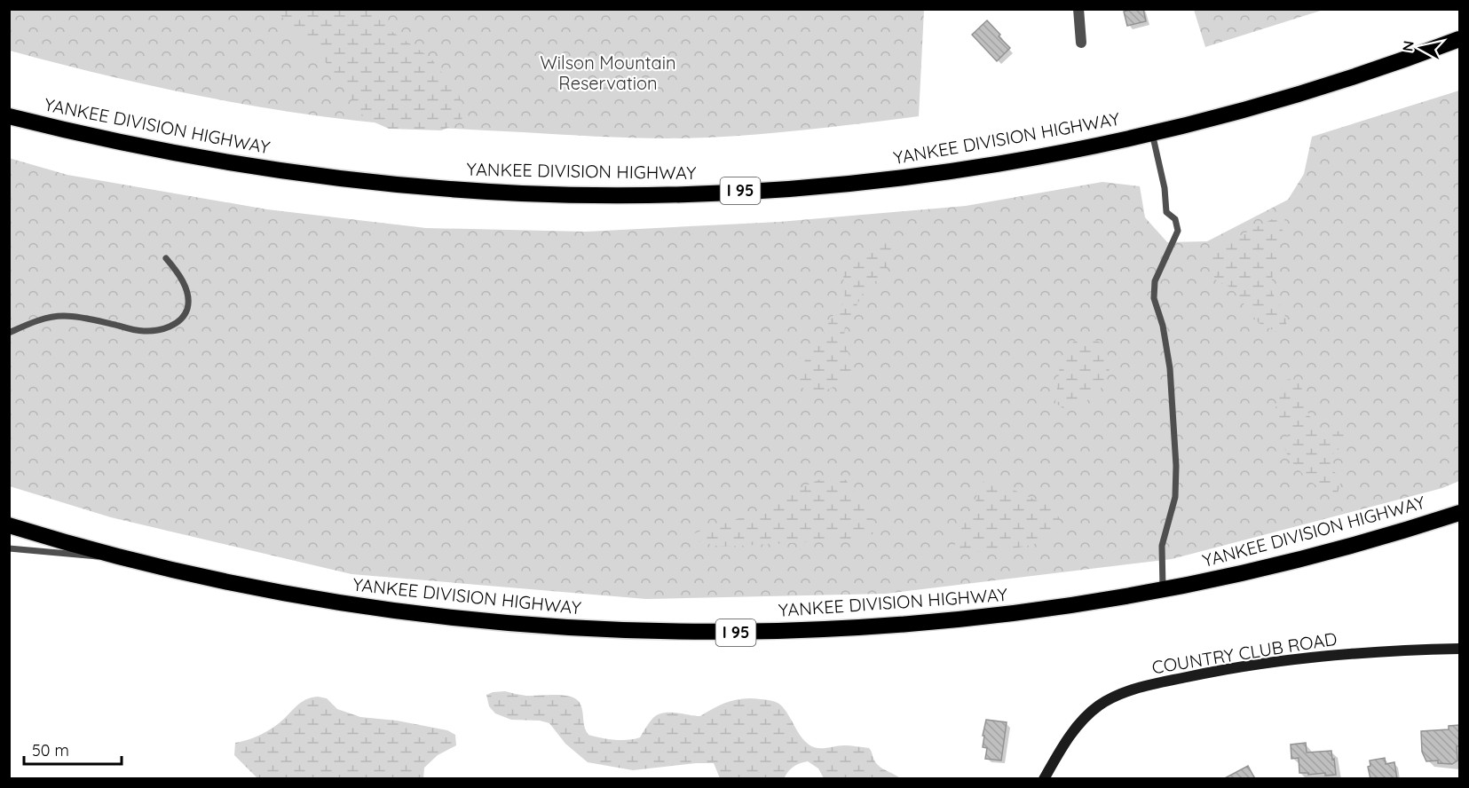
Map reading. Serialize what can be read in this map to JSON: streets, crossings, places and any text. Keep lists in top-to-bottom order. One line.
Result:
{"streets":{"highway":["YANKEE DIVISION HIGHWAY","I 95"],"street":["COUNTRY CLUB ROAD"]},"parks":["Wilson Mountain Reservation"],"scale_bar":"50 m","north":"left"}
